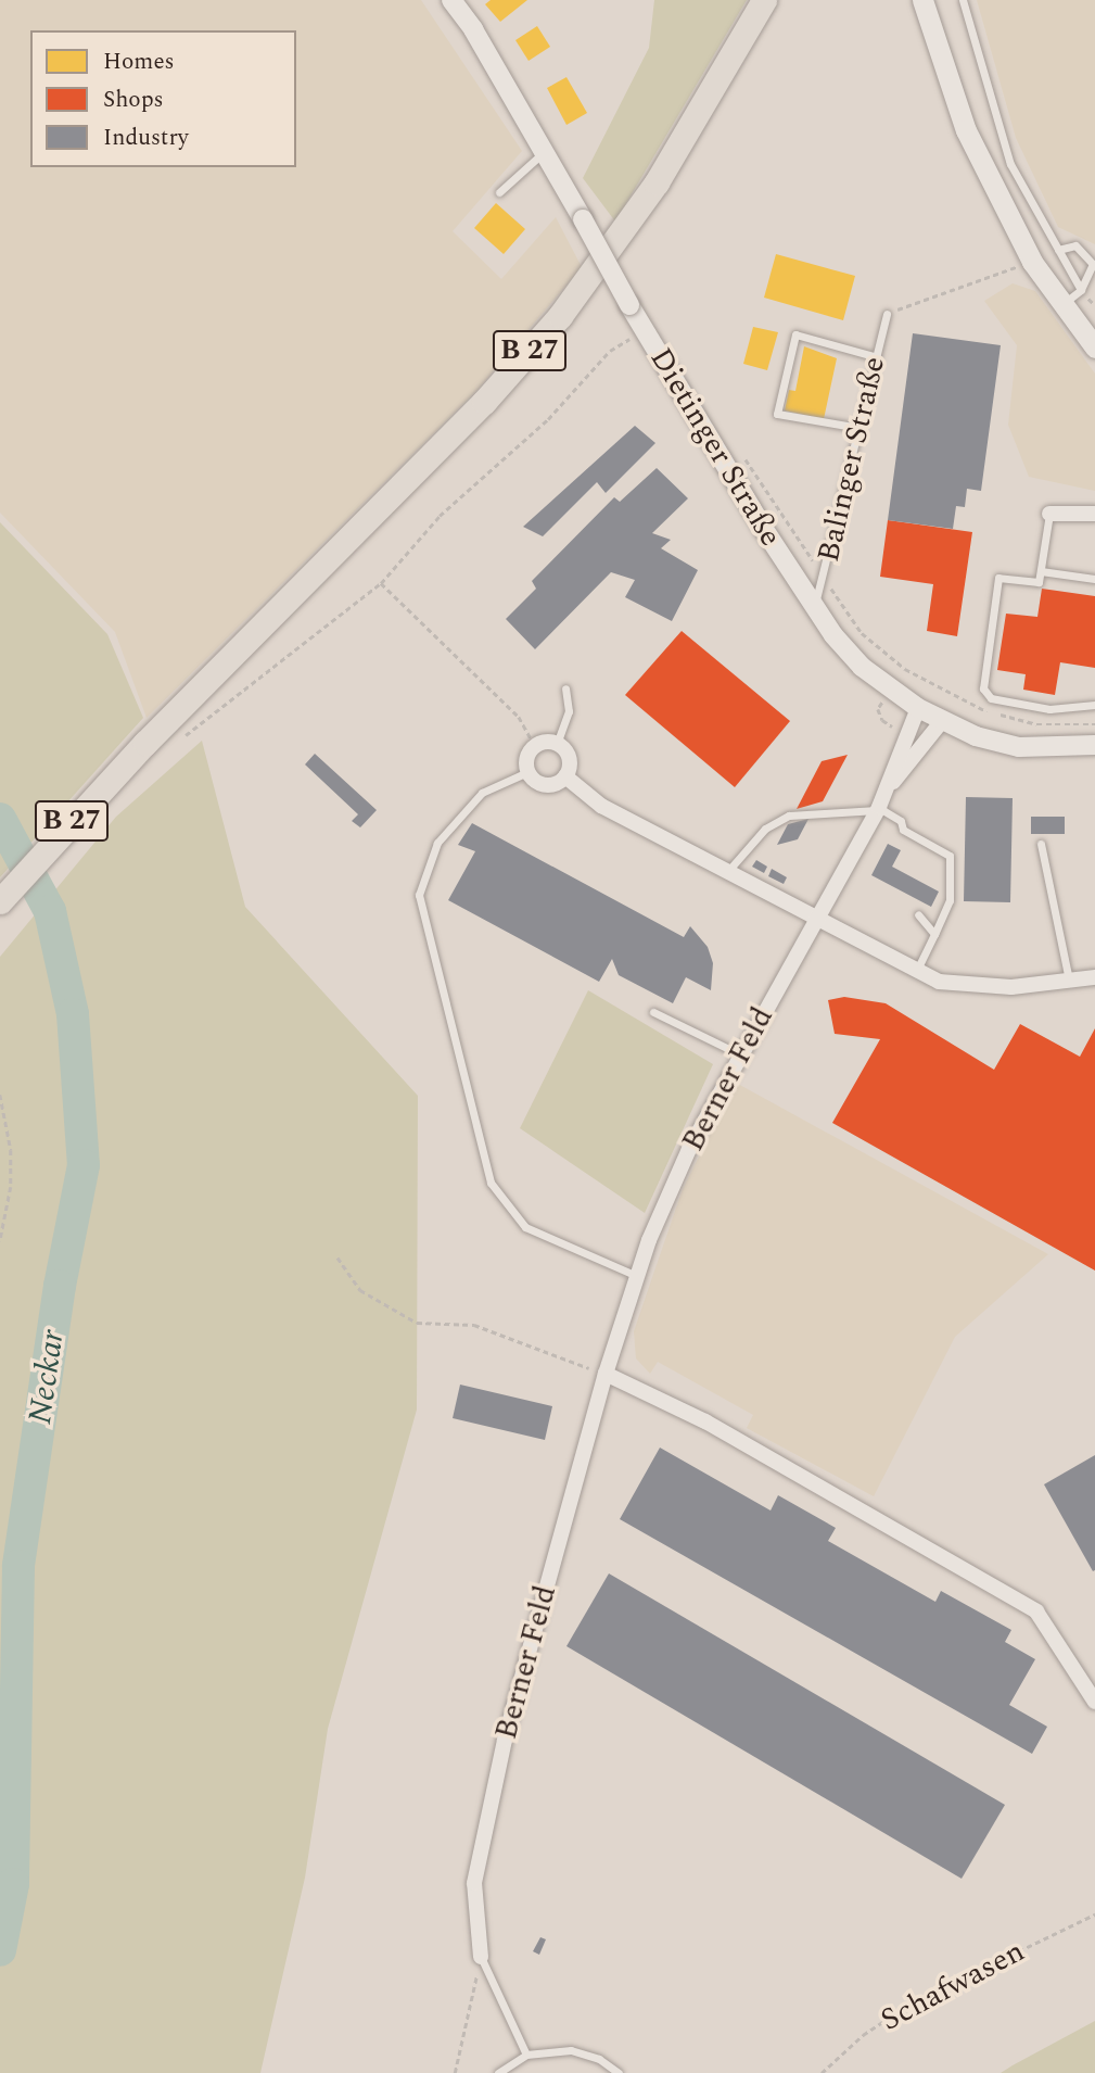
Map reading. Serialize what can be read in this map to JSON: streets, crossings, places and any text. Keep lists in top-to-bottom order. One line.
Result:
{"streets":{"main road":["B 27"],"street":["Dietinger Straße","Berner Feld"],"lane":["Balinger Straße"],"path":["Schafwasen"]},"crossings":[["Dietinger Straße","Balinger Straße"],["Dietinger Straße","Berner Feld"]],"water":["Neckar"],"legend":["Homes","Shops","Industry"]}
